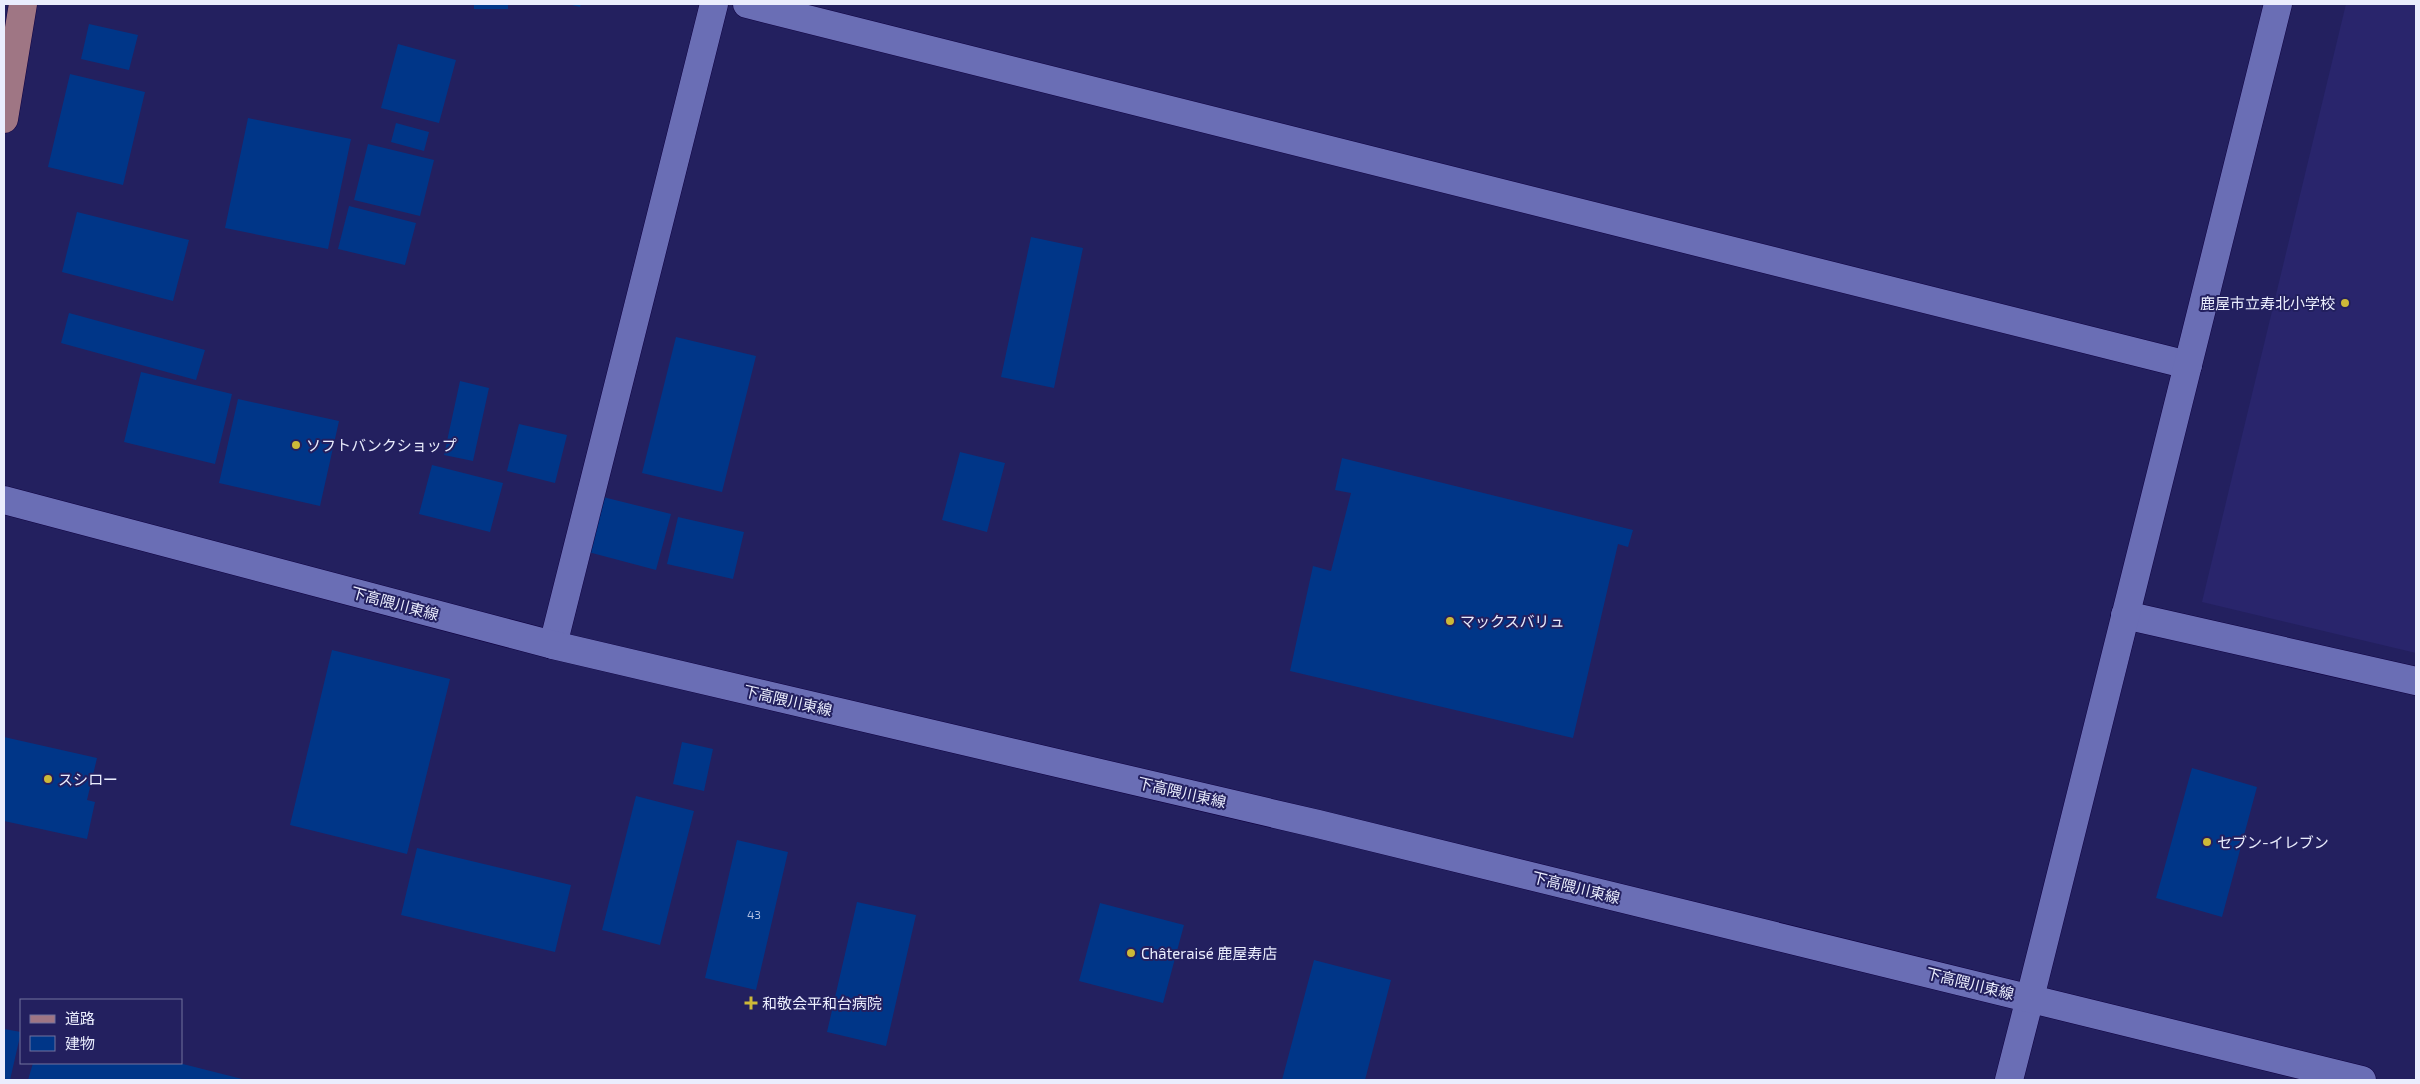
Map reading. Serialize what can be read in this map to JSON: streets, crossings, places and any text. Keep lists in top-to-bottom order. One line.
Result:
{"streets":{"street":["下高隈川東線"]},"places":{"other":["鹿屋市立寿北小学校","ソフトバンクショップ","マックスバリュ","スシロー","セブン-イレブン","Châteraisé 鹿屋寿店"],"health":["和敬会平和台病院"]},"house_numbers":["43"],"legend":["道路","建物"]}
